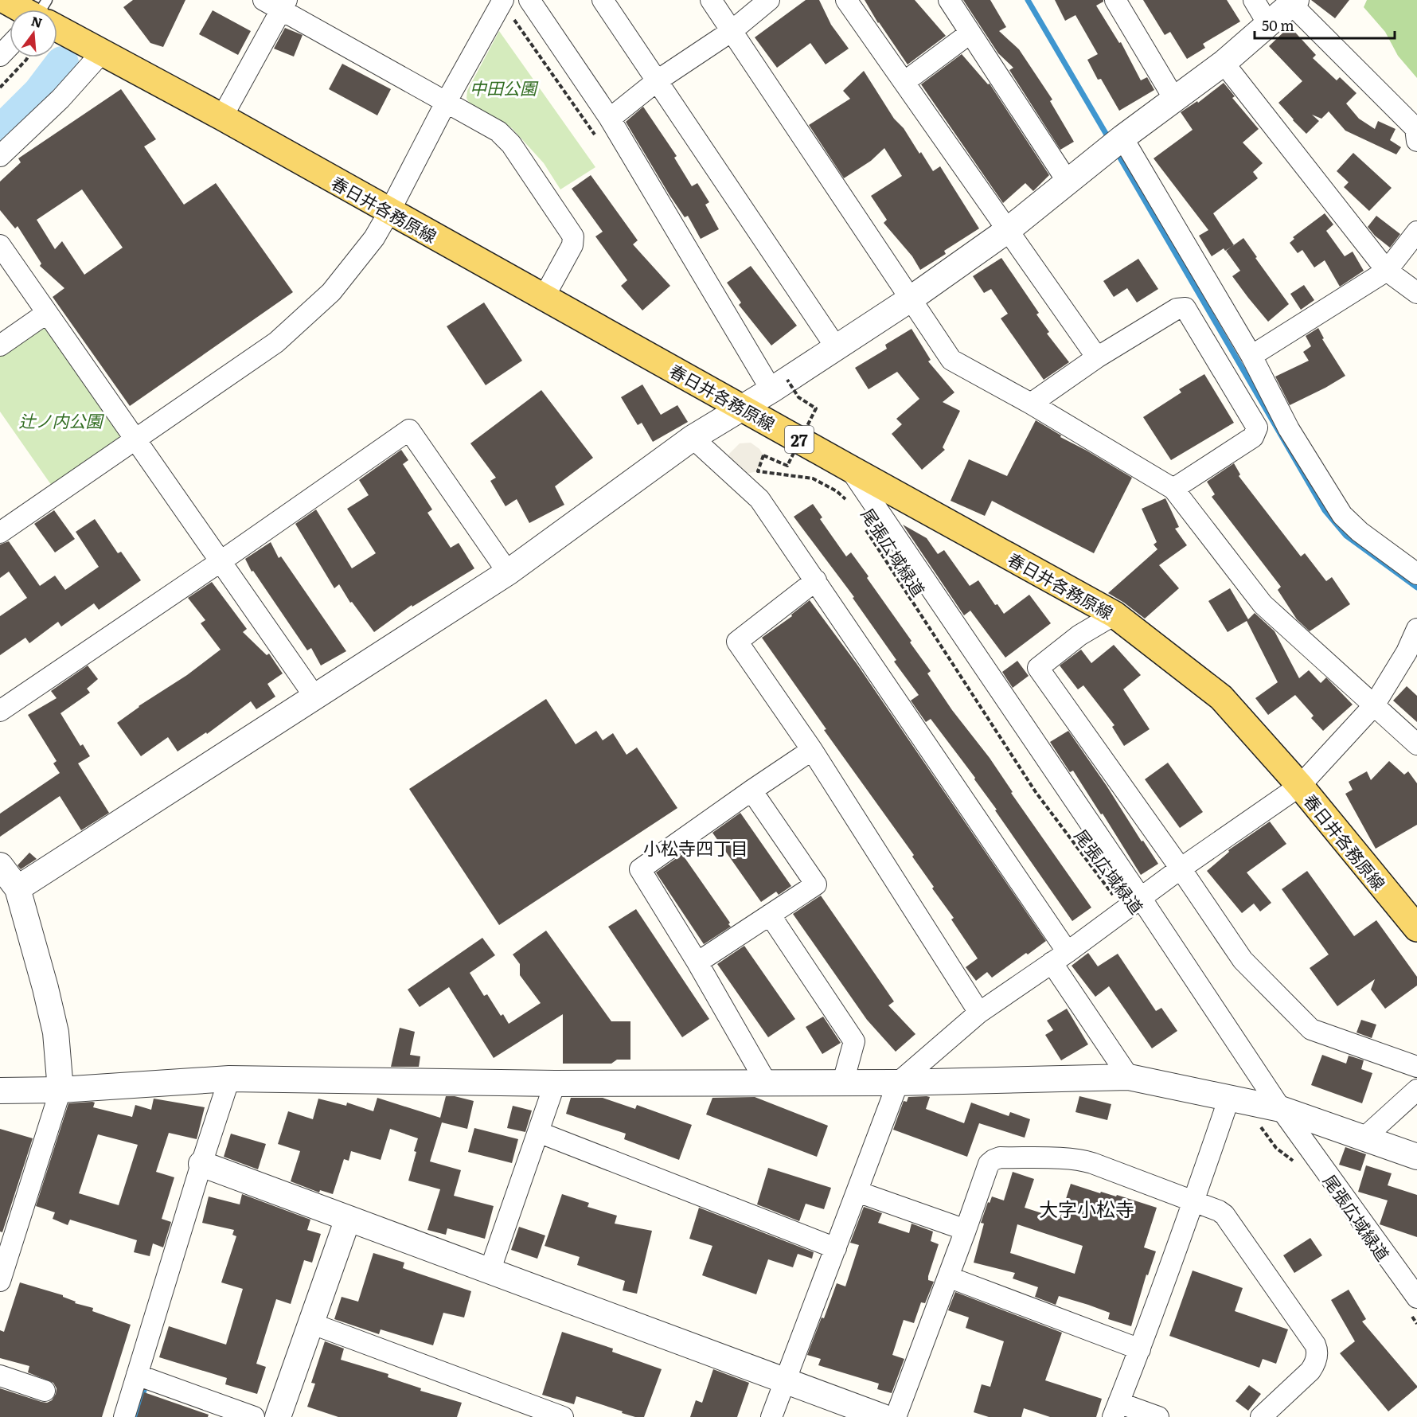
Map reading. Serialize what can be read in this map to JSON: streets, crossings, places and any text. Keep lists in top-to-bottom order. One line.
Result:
{"streets":{"main road":["春日井各務原線","27"],"path":["尾張広域緑道"]},"districts":["小松寺四丁目","大字小松寺"],"parks":["中田公園","辻ノ内公園"],"scale_bar":"50 m","north":"top"}
